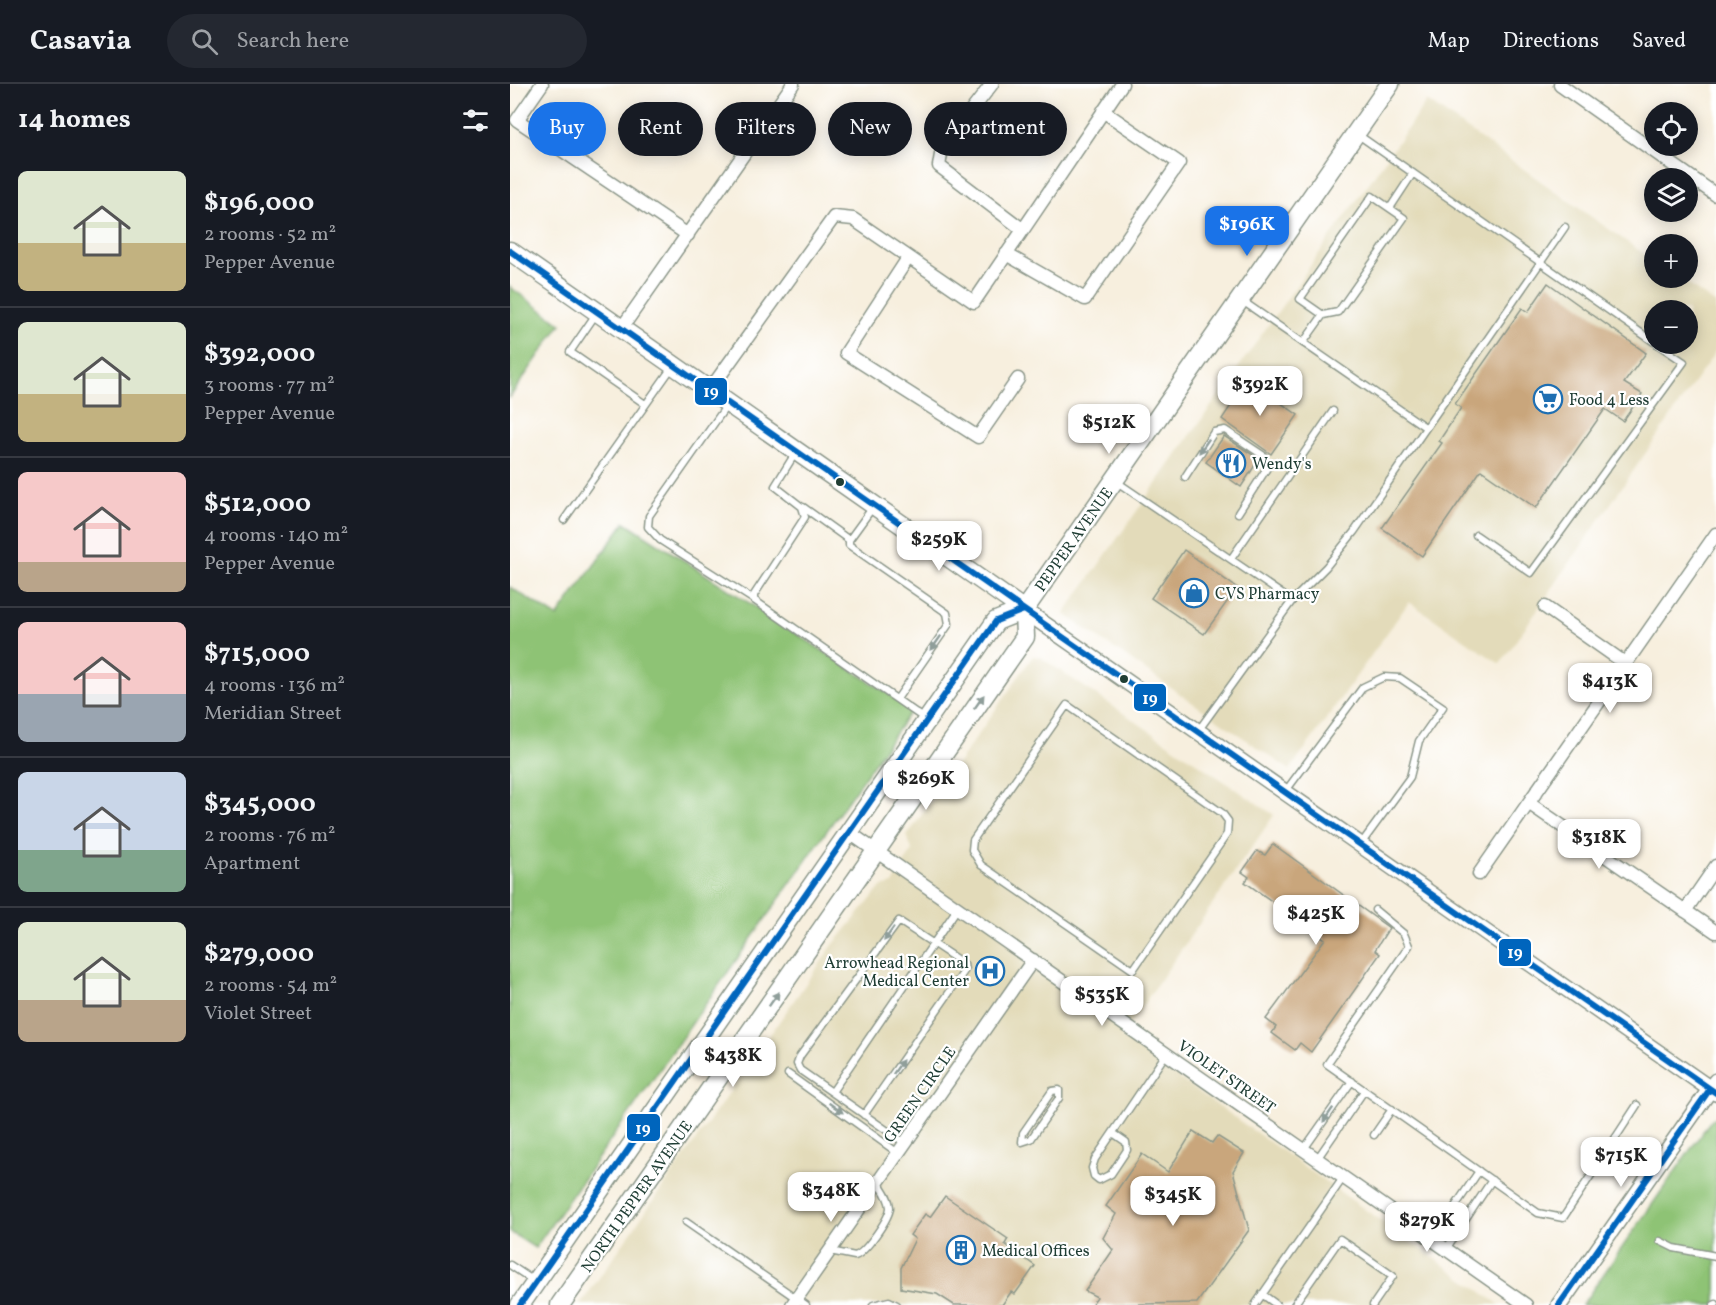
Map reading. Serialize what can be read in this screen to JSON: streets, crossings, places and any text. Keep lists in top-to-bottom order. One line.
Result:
{"streets":{"main road":["PEPPER AVENUE","NORTH PEPPER AVENUE"],"street":["VIOLET STREET","GREEN CIRCLE"]},"crossings":[["VIOLET STREET","GREEN CIRCLE"],["VIOLET STREET","NORTH PEPPER AVENUE"]],"places":{"supermarket":["Food 4 Less"],"restaurant":["Wendy's"],"shop":["CVS Pharmacy"],"hospital":["Arrowhead Regional Medical Center"],"building":["Medical Offices"]},"lines":["transit line 19"],"page":{"header":"Casavia","search":"Search here","nav":["Map","Directions","Saved"],"heading":"14 homes","map_buttons":["+","−"],"chip":["Buy","Rent","Filters","New","Apartment"],"list":[{"name":"$196,000","note":"2 rooms · 52 m² · Pepper Avenue"},{"name":"$392,000","note":"3 rooms · 77 m² · Pepper Avenue"},{"name":"$512,000","note":"4 rooms · 140 m² · Pepper Avenue"},{"name":"$715,000","note":"4 rooms · 136 m² · Meridian Street"},{"name":"$345,000","note":"2 rooms · 76 m² · Apartment"},{"name":"$279,000","note":"2 rooms · 54 m² · Violet Street"}],"price":["$196K","$392K","$512K","$259K","$413K","$269K","$318K","$425K","$535K","$438K","$715K","$348K","$345K","$279K"]}}
